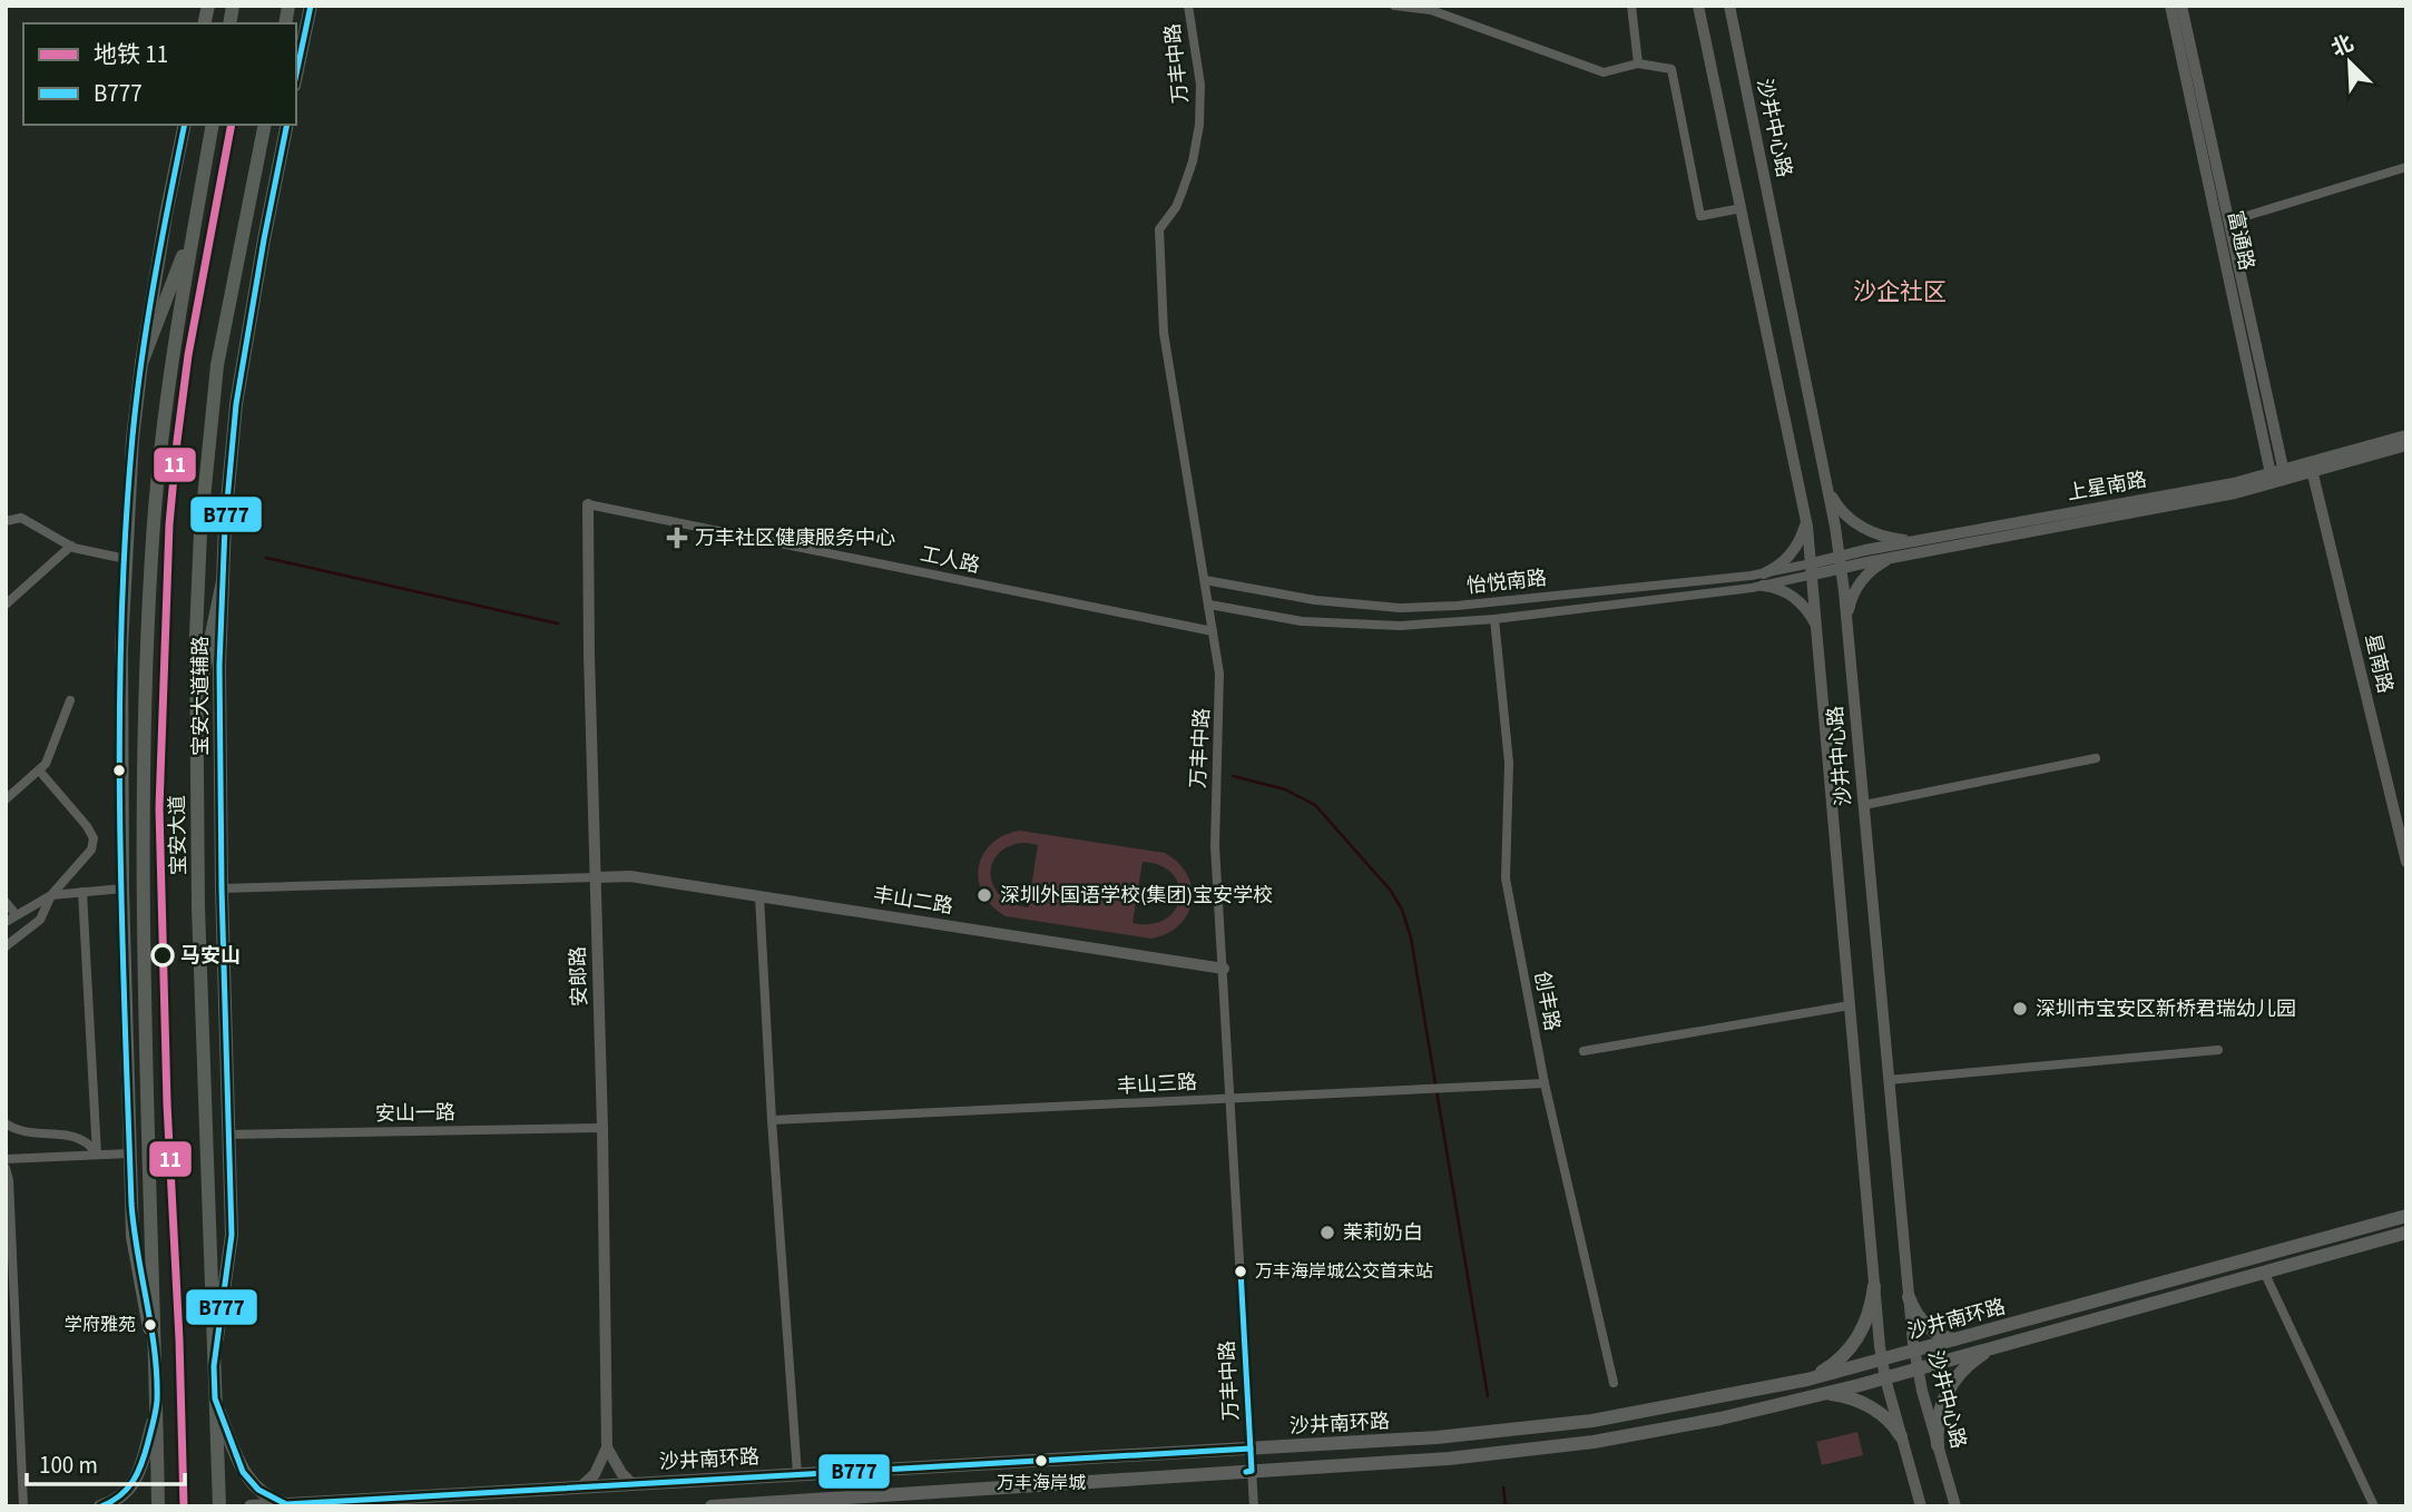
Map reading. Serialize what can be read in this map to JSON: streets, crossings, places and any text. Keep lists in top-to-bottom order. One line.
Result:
{"streets":{"main road":["宝安大道辅路","宝安大道","沙井南环路"],"street":["万丰中路","沙井中心路","富通路","上星南路","工人路","怡悦南路","星南路","丰山二路","安郎路","创丰路","丰山三路","安山一路"]},"crossings":[["万丰中路","工人路"],["万丰中路","怡悦南路"],["万丰中路","丰山二路"],["万丰中路","丰山三路"],["万丰中路","沙井南环路"],["沙井中心路","上星南路"],["沙井中心路","怡悦南路"],["沙井中心路","沙井南环路"],["富通路","上星南路"],["上星南路","怡悦南路"],["上星南路","星南路"],["工人路","安郎路"],["怡悦南路","创丰路"],["宝安大道辅路","宝安大道"],["宝安大道辅路","安山一路"],["丰山二路","安郎路"],["安郎路","安山一路"],["创丰路","丰山三路"]],"districts":["沙企社区"],"places":{"health":["万丰社区健康服务中心"],"other":["深圳外国语学校(集团)宝安学校","马安山","深圳市宝安区新桥君瑞幼儿园","茉莉奶白","万丰海岸城公交首末站","学府雅苑","万丰海岸城"]},"lines":["transit line B777","metro line 11"],"legend":["地铁 11","B777"],"scale_bar":"100 m","north":"top left"}
